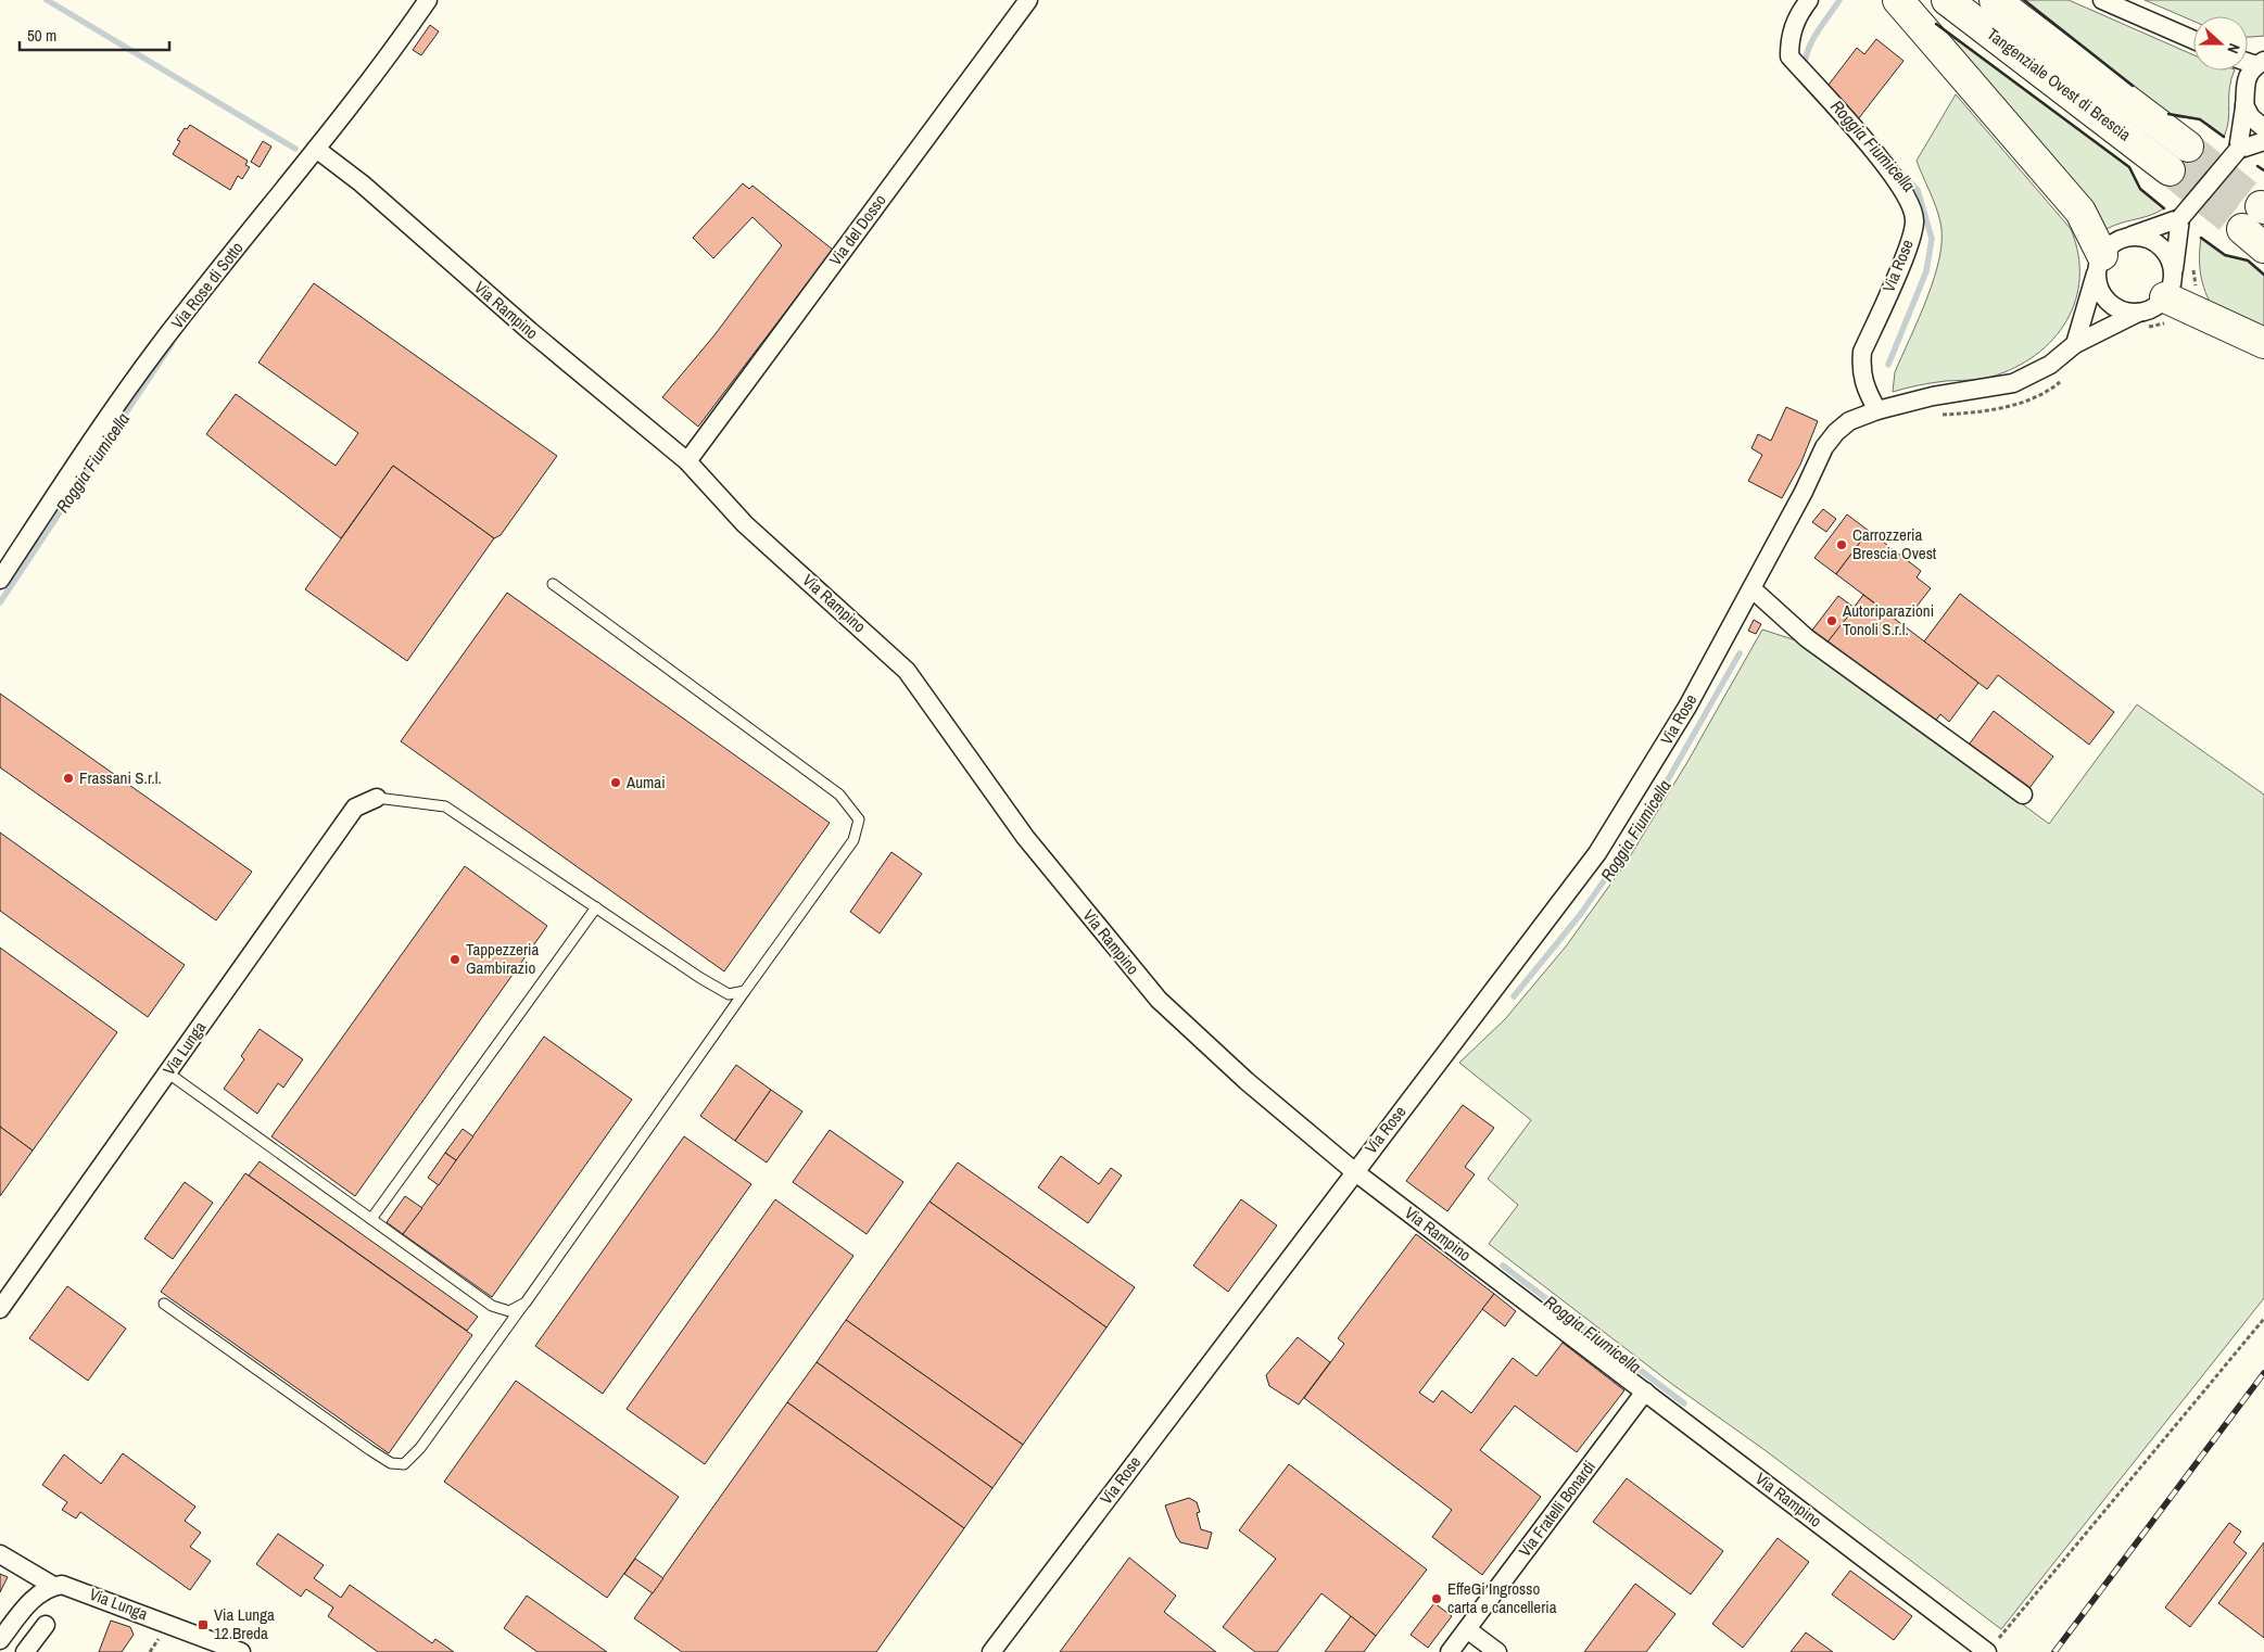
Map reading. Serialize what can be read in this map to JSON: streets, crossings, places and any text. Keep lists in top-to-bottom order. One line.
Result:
{"streets":{"highway":["Tangenziale Ovest di Brescia"],"street":["Via del Dosso","Via Rose","Via Rose di Sotto","Via Rampino","Via Lunga","Via Fratelli Bonardi"]},"crossings":[["Via del Dosso","Via Rampino"],["Via Rose","Via Rampino"],["Via Rose di Sotto","Via Rampino"],["Via Rampino","Via Fratelli Bonardi"]],"water":["Roggia Fiumicella"],"places":{"other":["Carrozzeria Brescia Ovest","Autoriparazioni Tonoli S.r.l.","Frassani S.r.l.","Aumai","Tappezzeria Gambirazio","EffeGi Ingrosso carta e cancelleria"],"transit":["Via Lunga 12 Breda"]},"scale_bar":"50 m","north":"right"}
